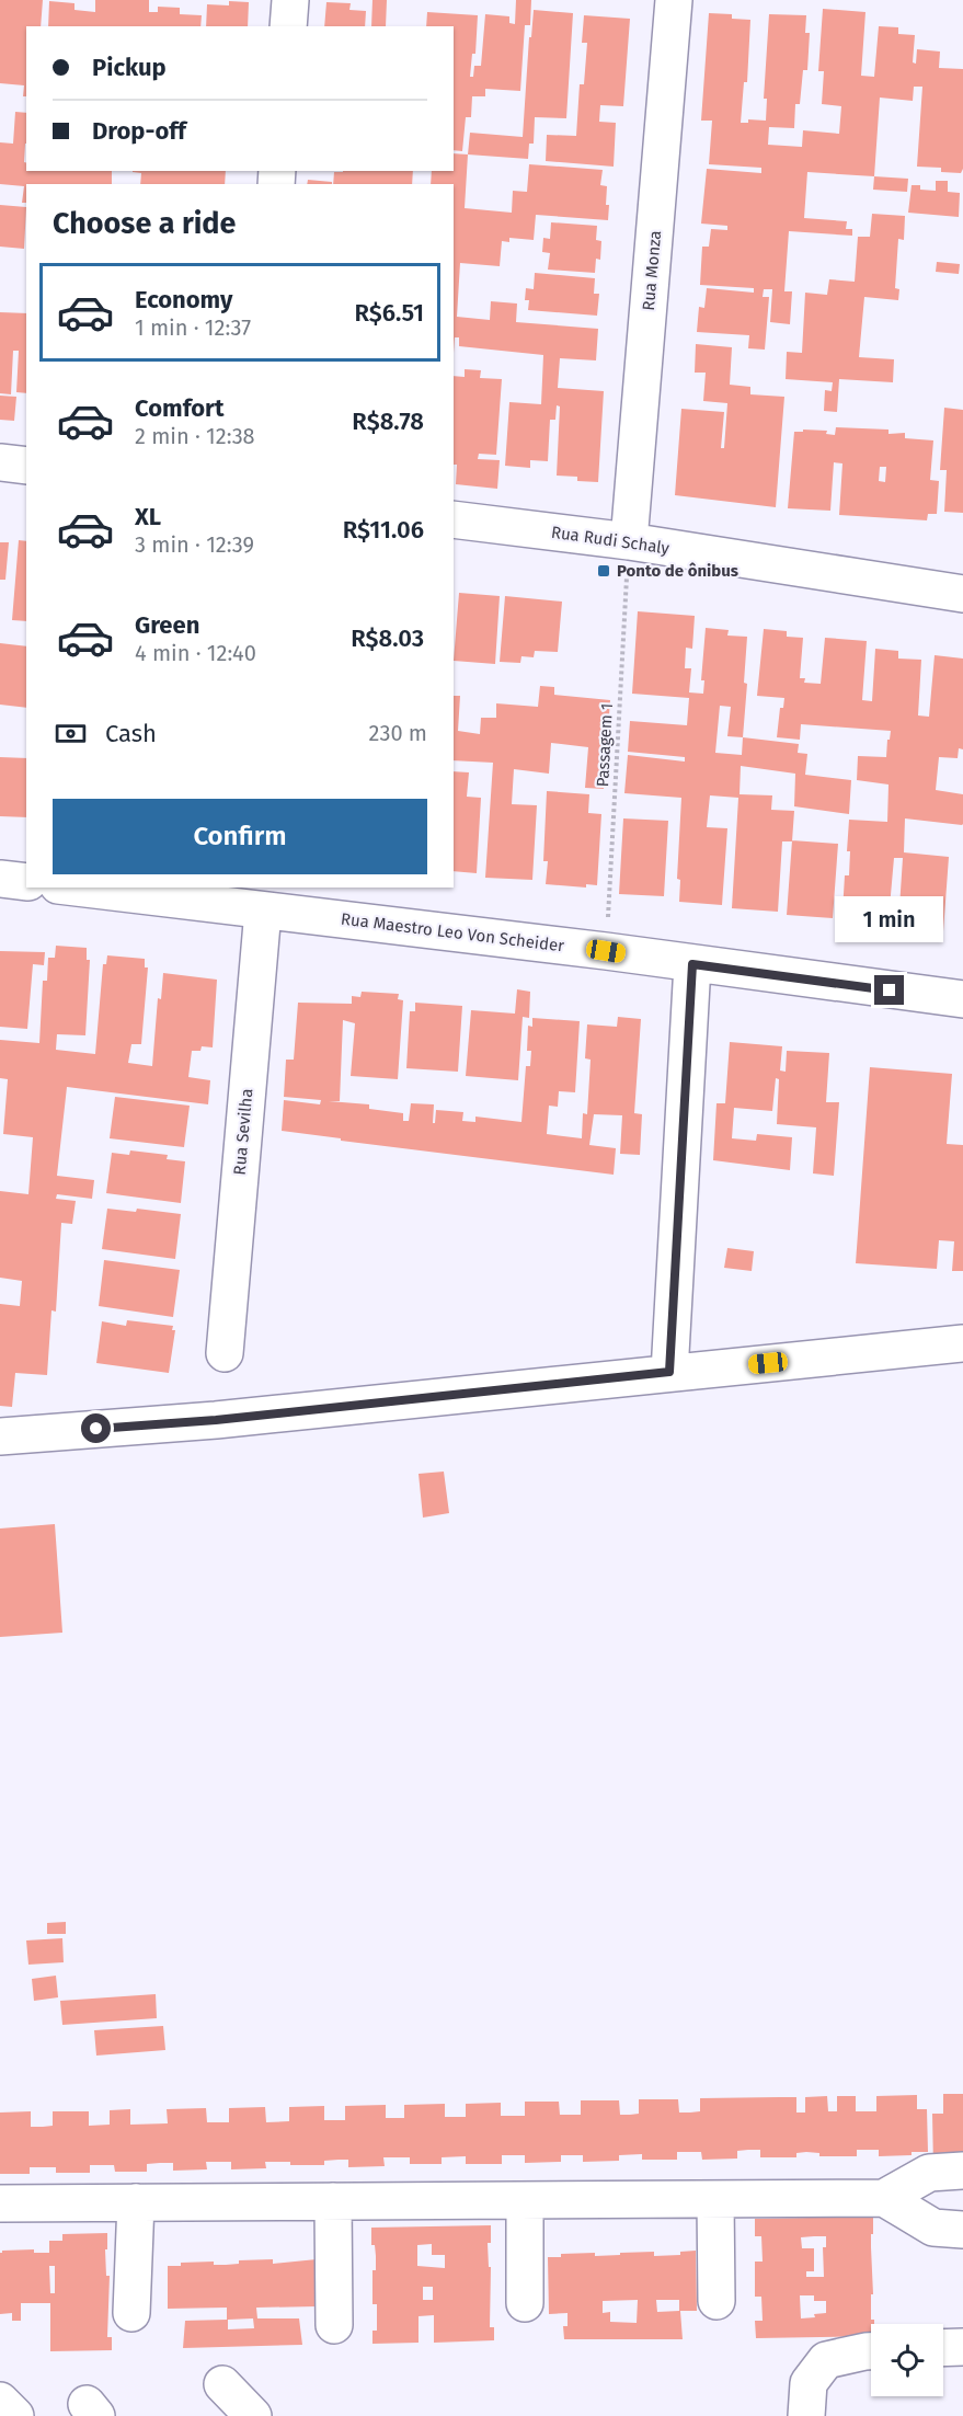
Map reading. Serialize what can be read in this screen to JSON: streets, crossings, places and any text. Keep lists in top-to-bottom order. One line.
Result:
{"streets":{"street":["Rua Monza","Rua Rudi Schaly","Rua Maestro Leo Von Scheider","Rua Sevilha"],"path":["Passagem 1"]},"crossings":[["Rua Monza","Rua Rudi Schaly"],["Rua Monza","Passagem 1"],["Rua Rudi Schaly","Passagem 1"],["Passagem 1","Rua Maestro Leo Von Scheider"],["Rua Maestro Leo Von Scheider","Rua Sevilha"]],"places":{"transit":["Ponto de ônibus"]},"page":{"banner":["Pickup","Drop-off"],"heading":"Choose a ride","list":[{"name":"Economy","note":"1 min · 12:37","value":"R$6.51"},{"name":"Comfort","note":"2 min · 12:38","value":"R$8.78"},{"name":"XL","note":"3 min · 12:39","value":"R$11.06"},{"name":"Green","note":"4 min · 12:40","value":"R$8.03"}],"pay":["Cash","230 m"],"buttons":"Confirm","bubble":"1 min"}}
